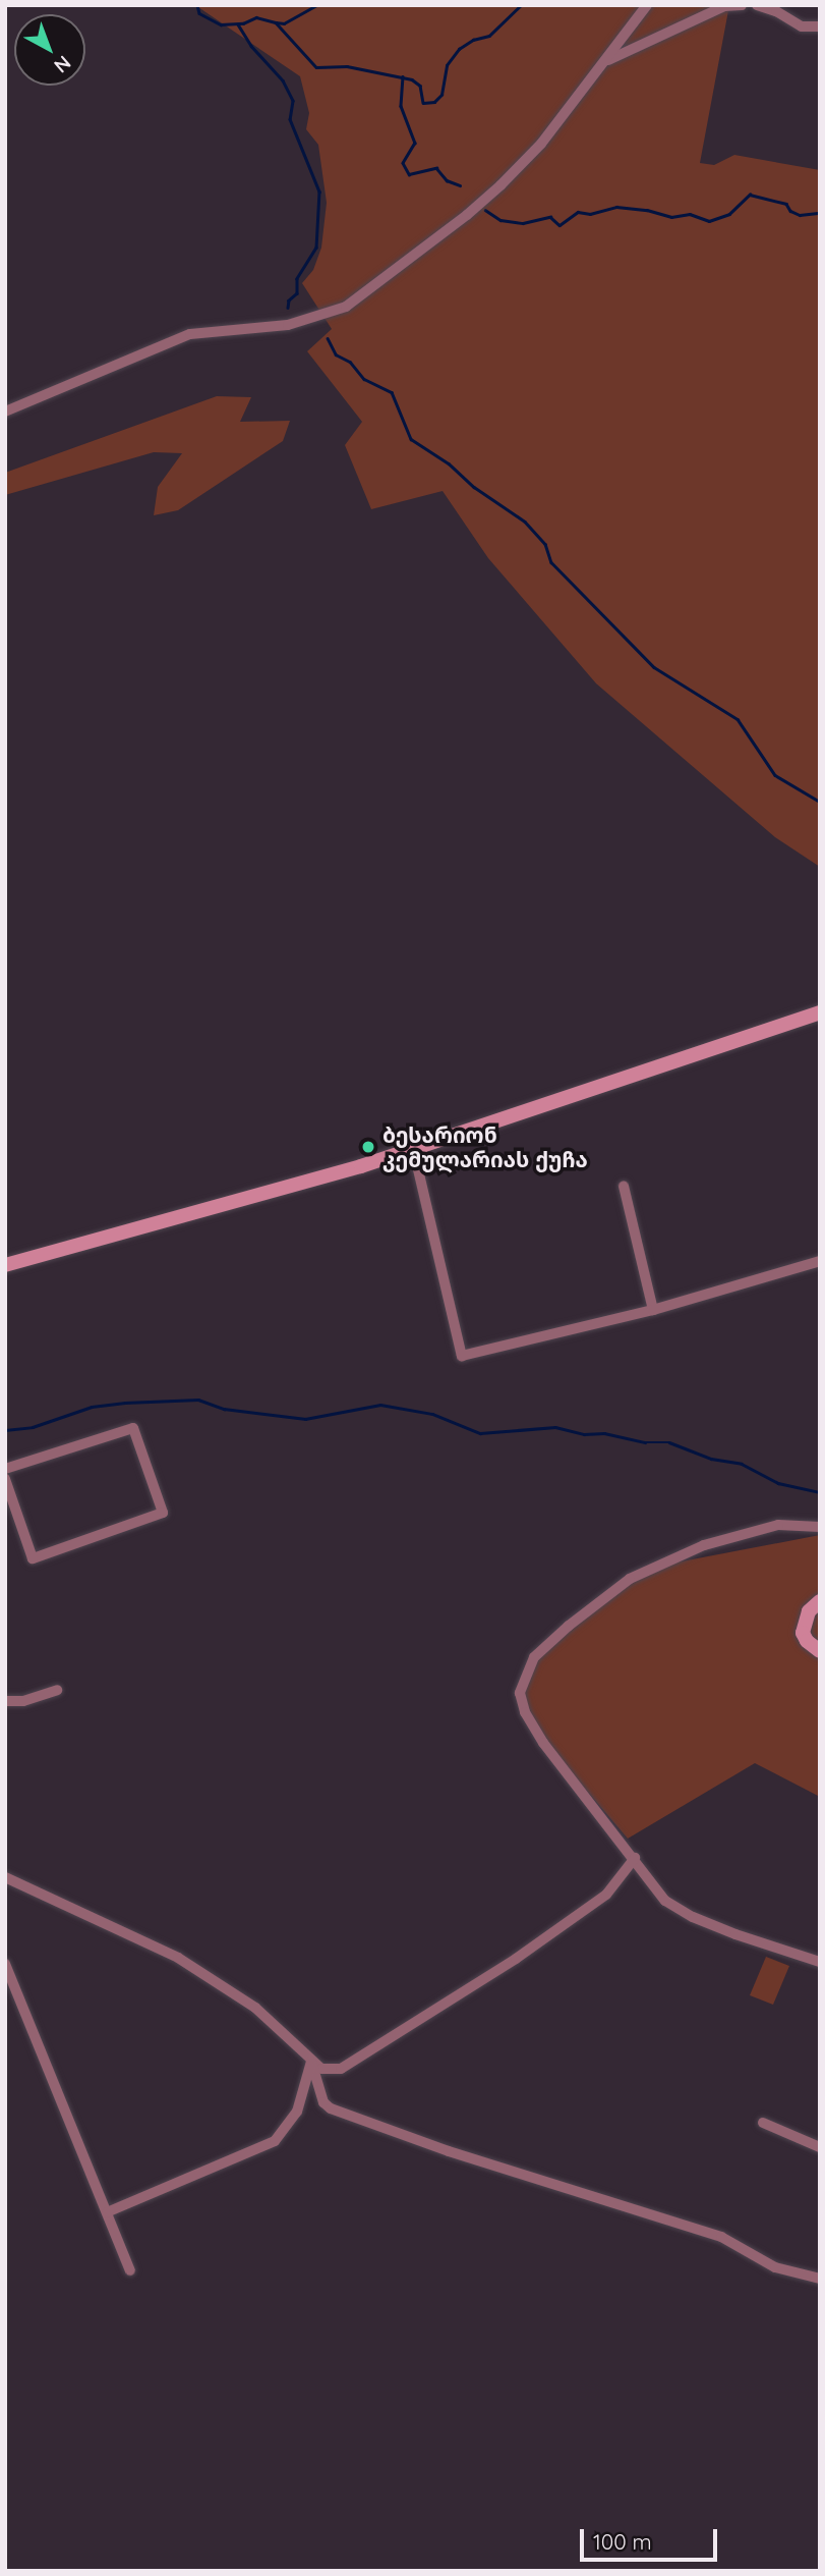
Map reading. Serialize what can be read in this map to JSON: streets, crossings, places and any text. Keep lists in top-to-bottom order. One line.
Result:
{"places":["ბესარიონ კემულარიას ქუჩა"],"scale_bar":"100 m","north":"bottom right"}
